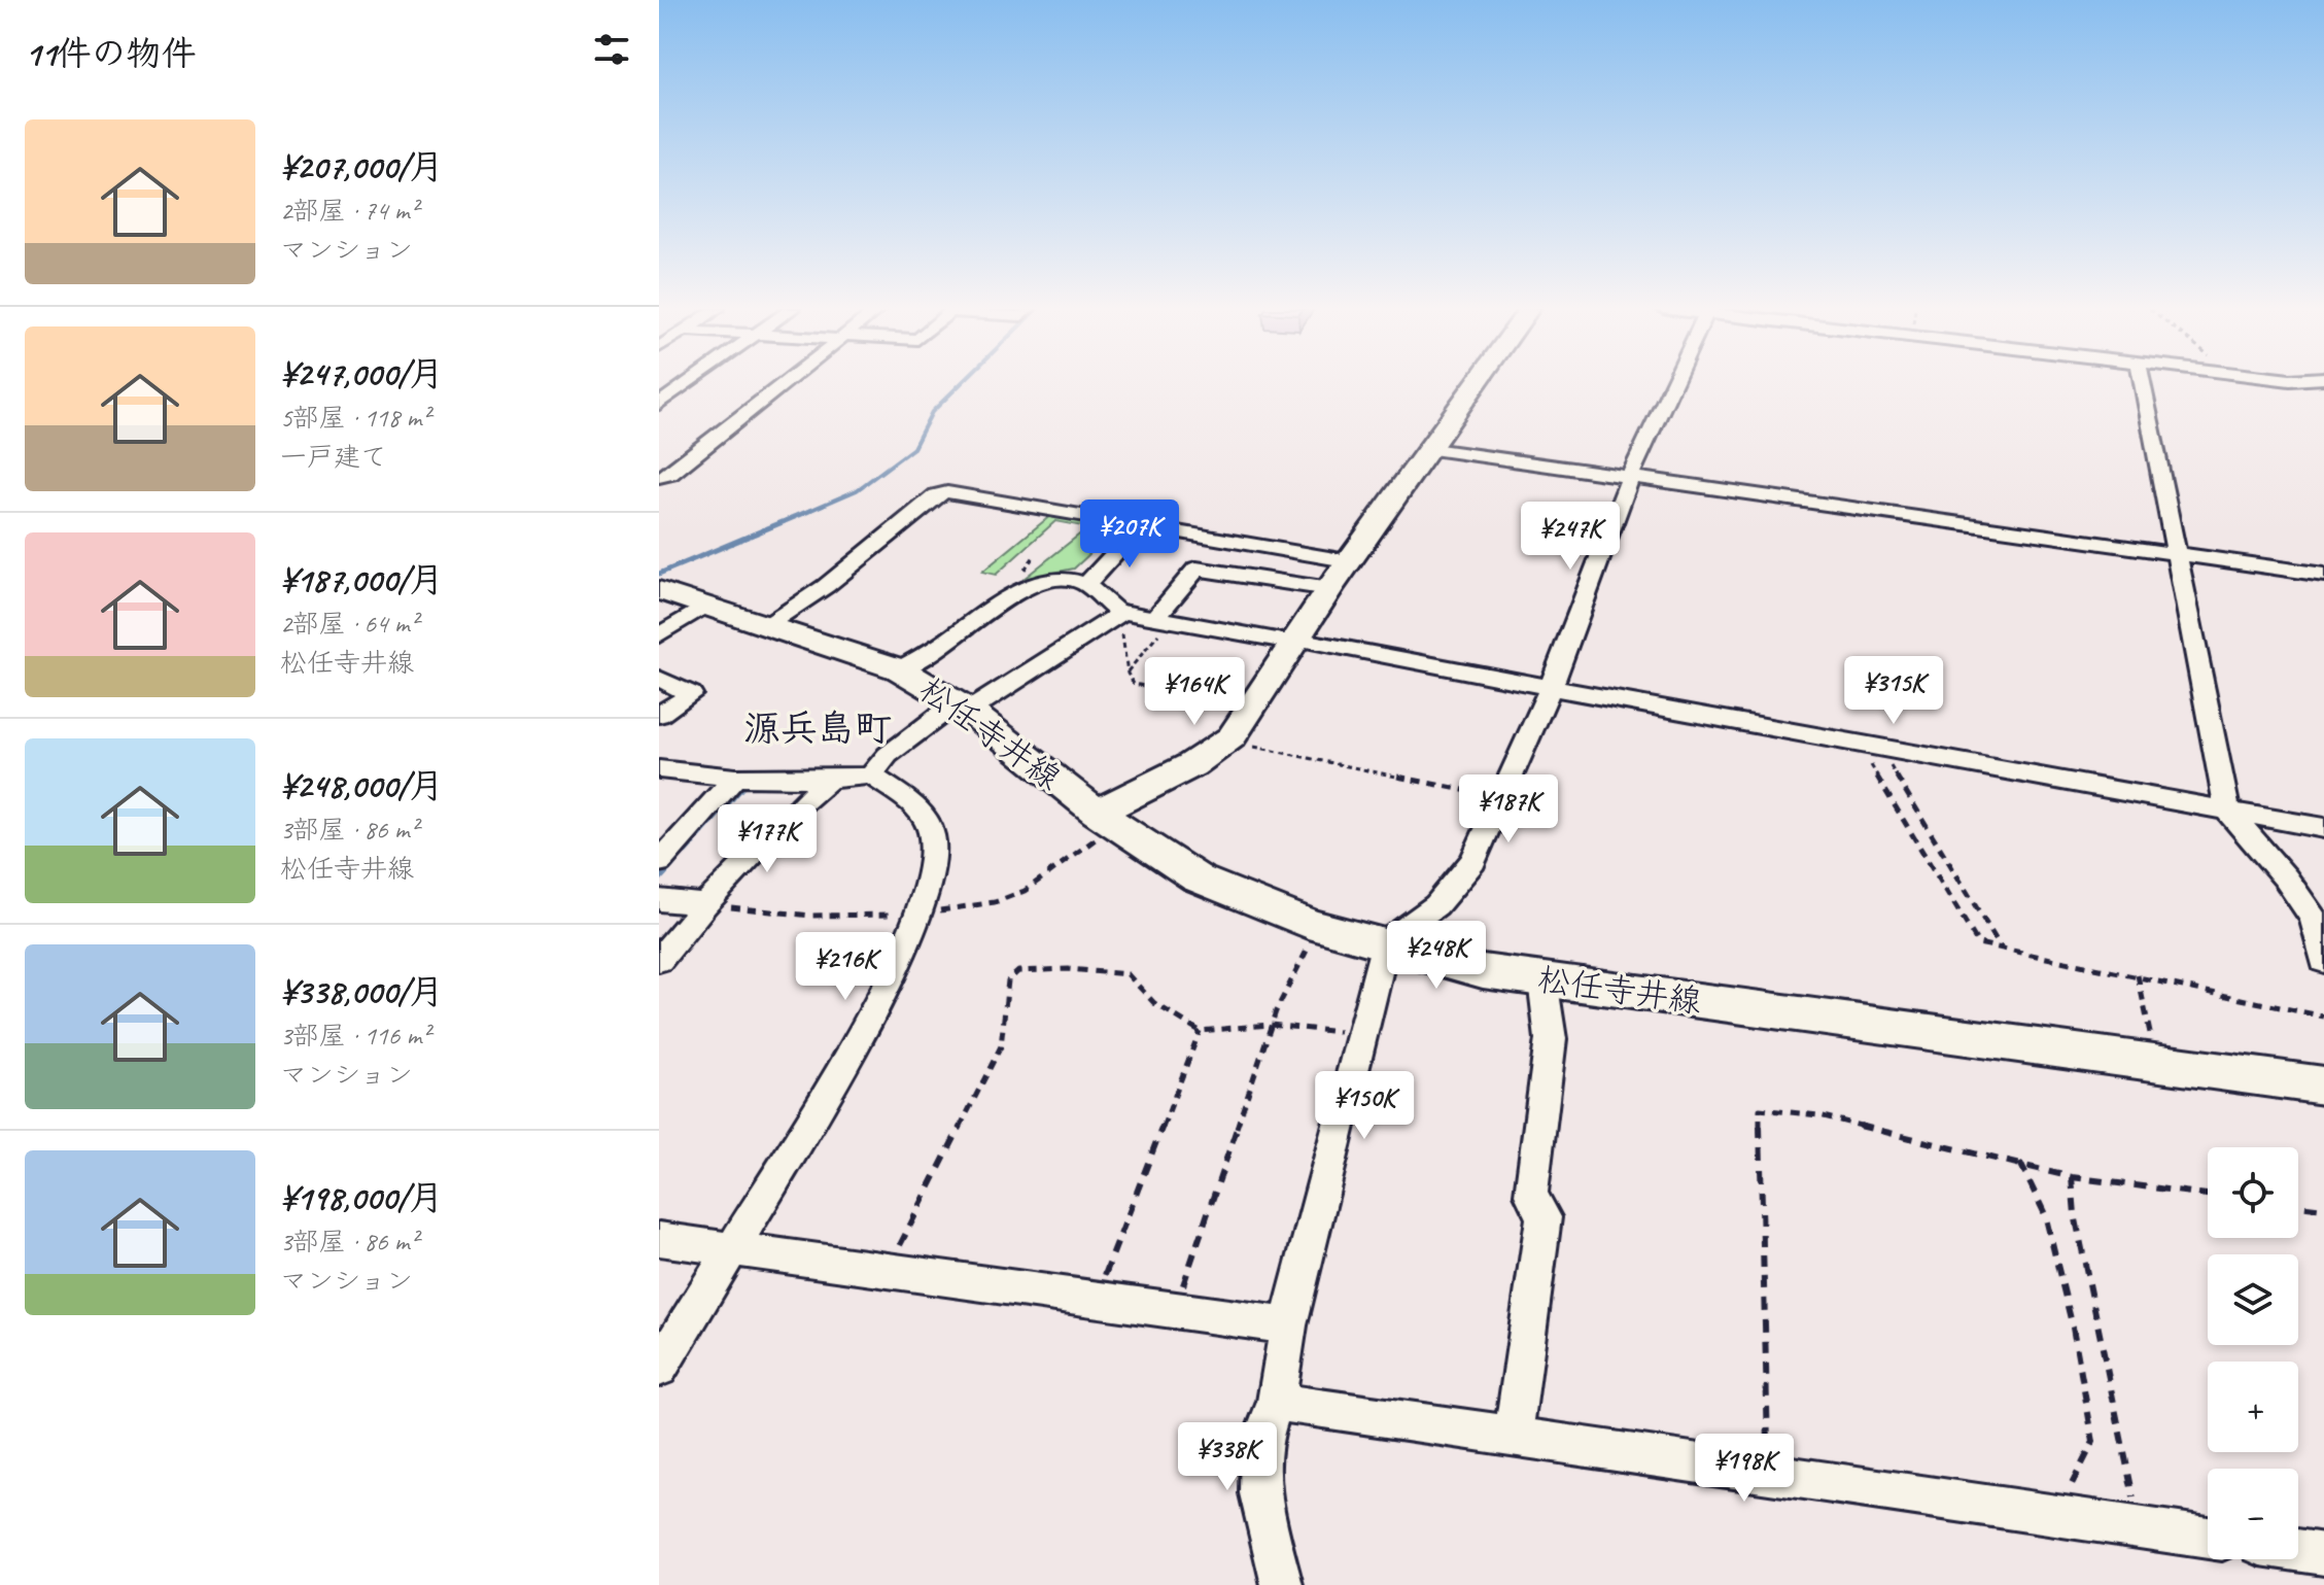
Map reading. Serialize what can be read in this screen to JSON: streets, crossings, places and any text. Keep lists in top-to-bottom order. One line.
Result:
{"streets":{"main road":["松任寺井線"]},"districts":["源兵島町"],"page":{"heading":"11件の物件","list":[{"name":"¥207,000/月","note":"2部屋 · 74 m² · マンション"},{"name":"¥247,000/月","note":"5部屋 · 118 m² · 一戸建て"},{"name":"¥187,000/月","note":"2部屋 · 64 m² · 松任寺井線"},{"name":"¥248,000/月","note":"3部屋 · 86 m² · 松任寺井線"},{"name":"¥338,000/月","note":"3部屋 · 116 m² · マンション"},{"name":"¥198,000/月","note":"3部屋 · 86 m² · マンション"}],"price":["¥207K","¥247K","¥315K","¥164K","¥187K","¥177K","¥248K","¥216K","¥150K","¥338K","¥198K"],"map_buttons":["+","−"]}}
